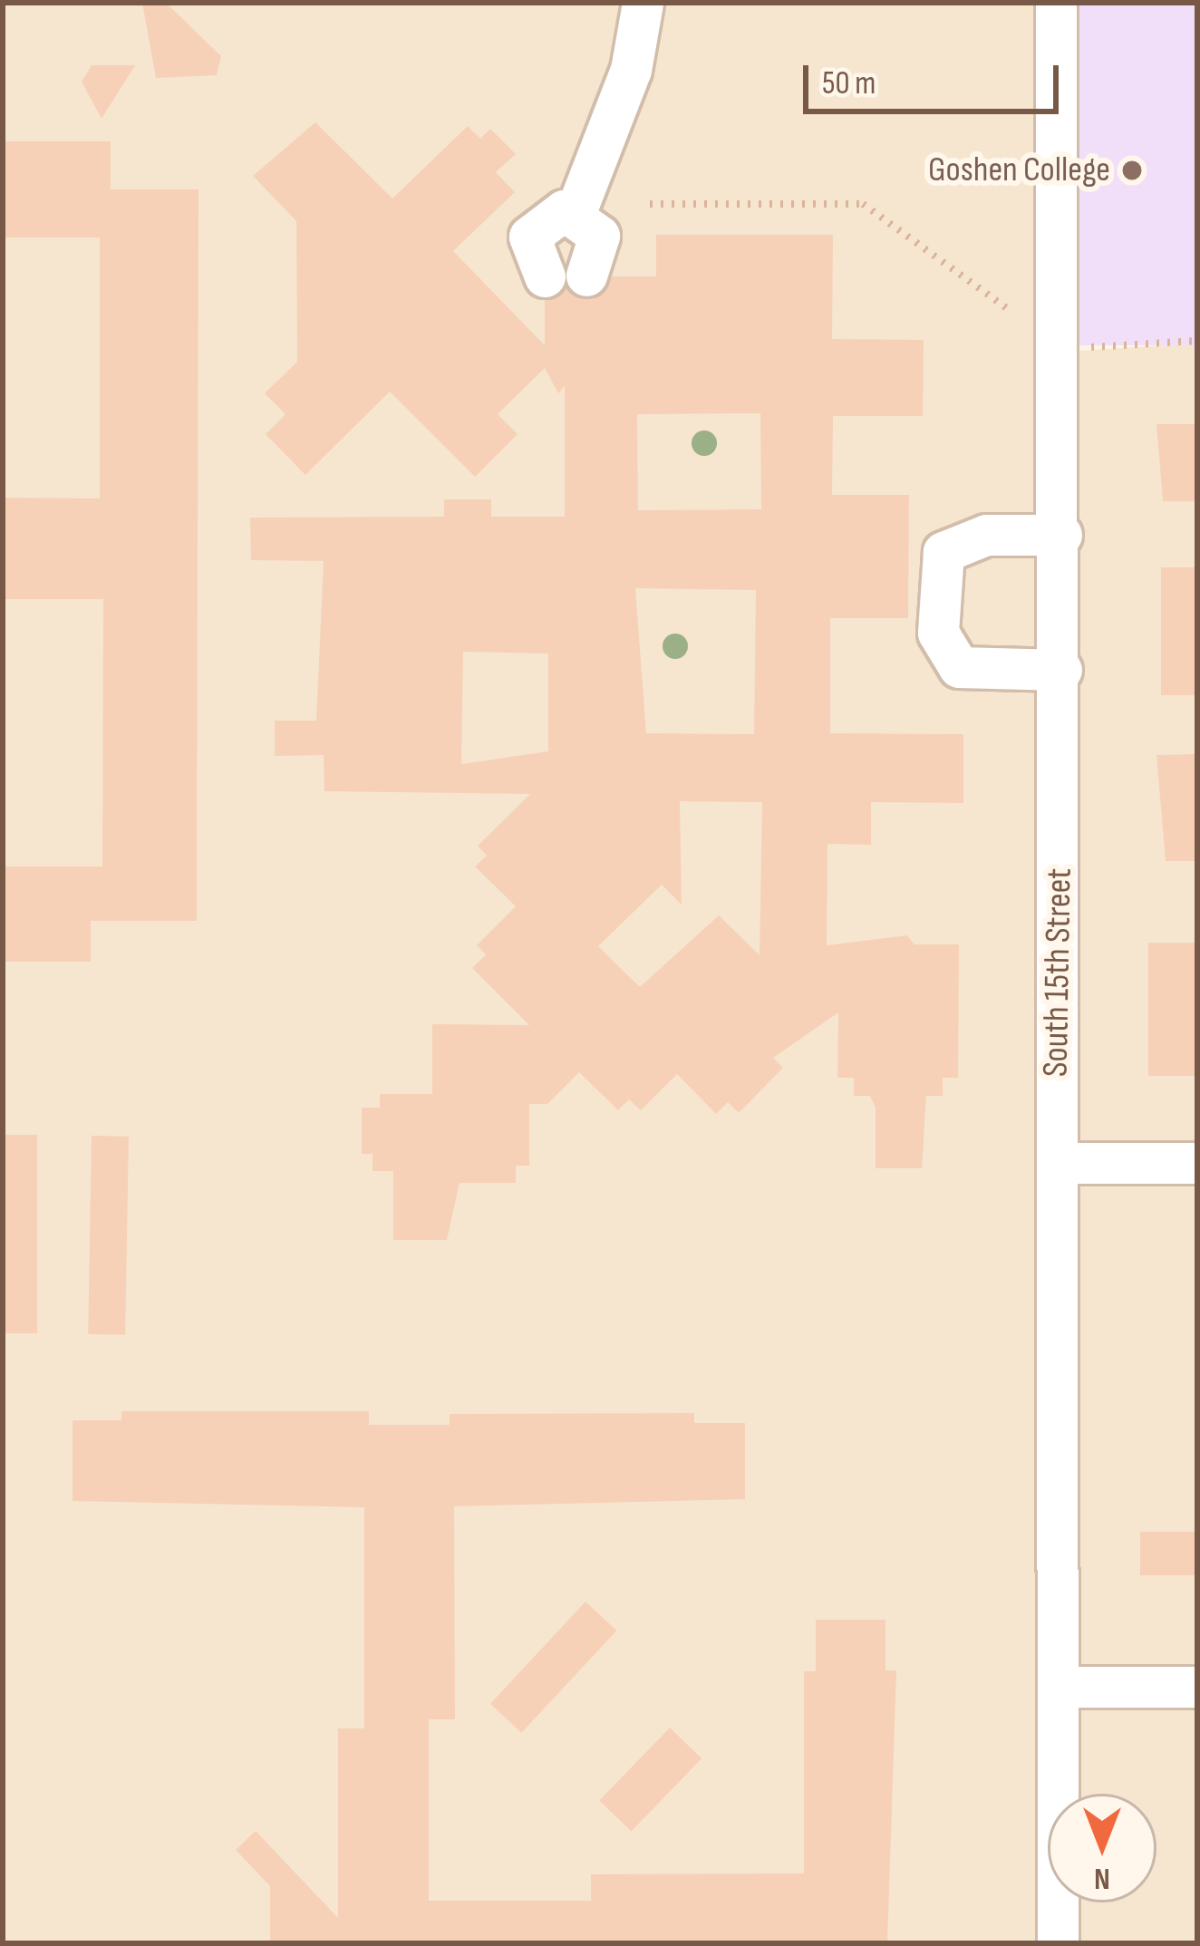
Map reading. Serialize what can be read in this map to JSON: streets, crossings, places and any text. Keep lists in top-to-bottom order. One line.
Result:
{"streets":{"street":["South 15th Street"]},"places":["Goshen College"],"scale_bar":"50 m","north":"bottom"}
